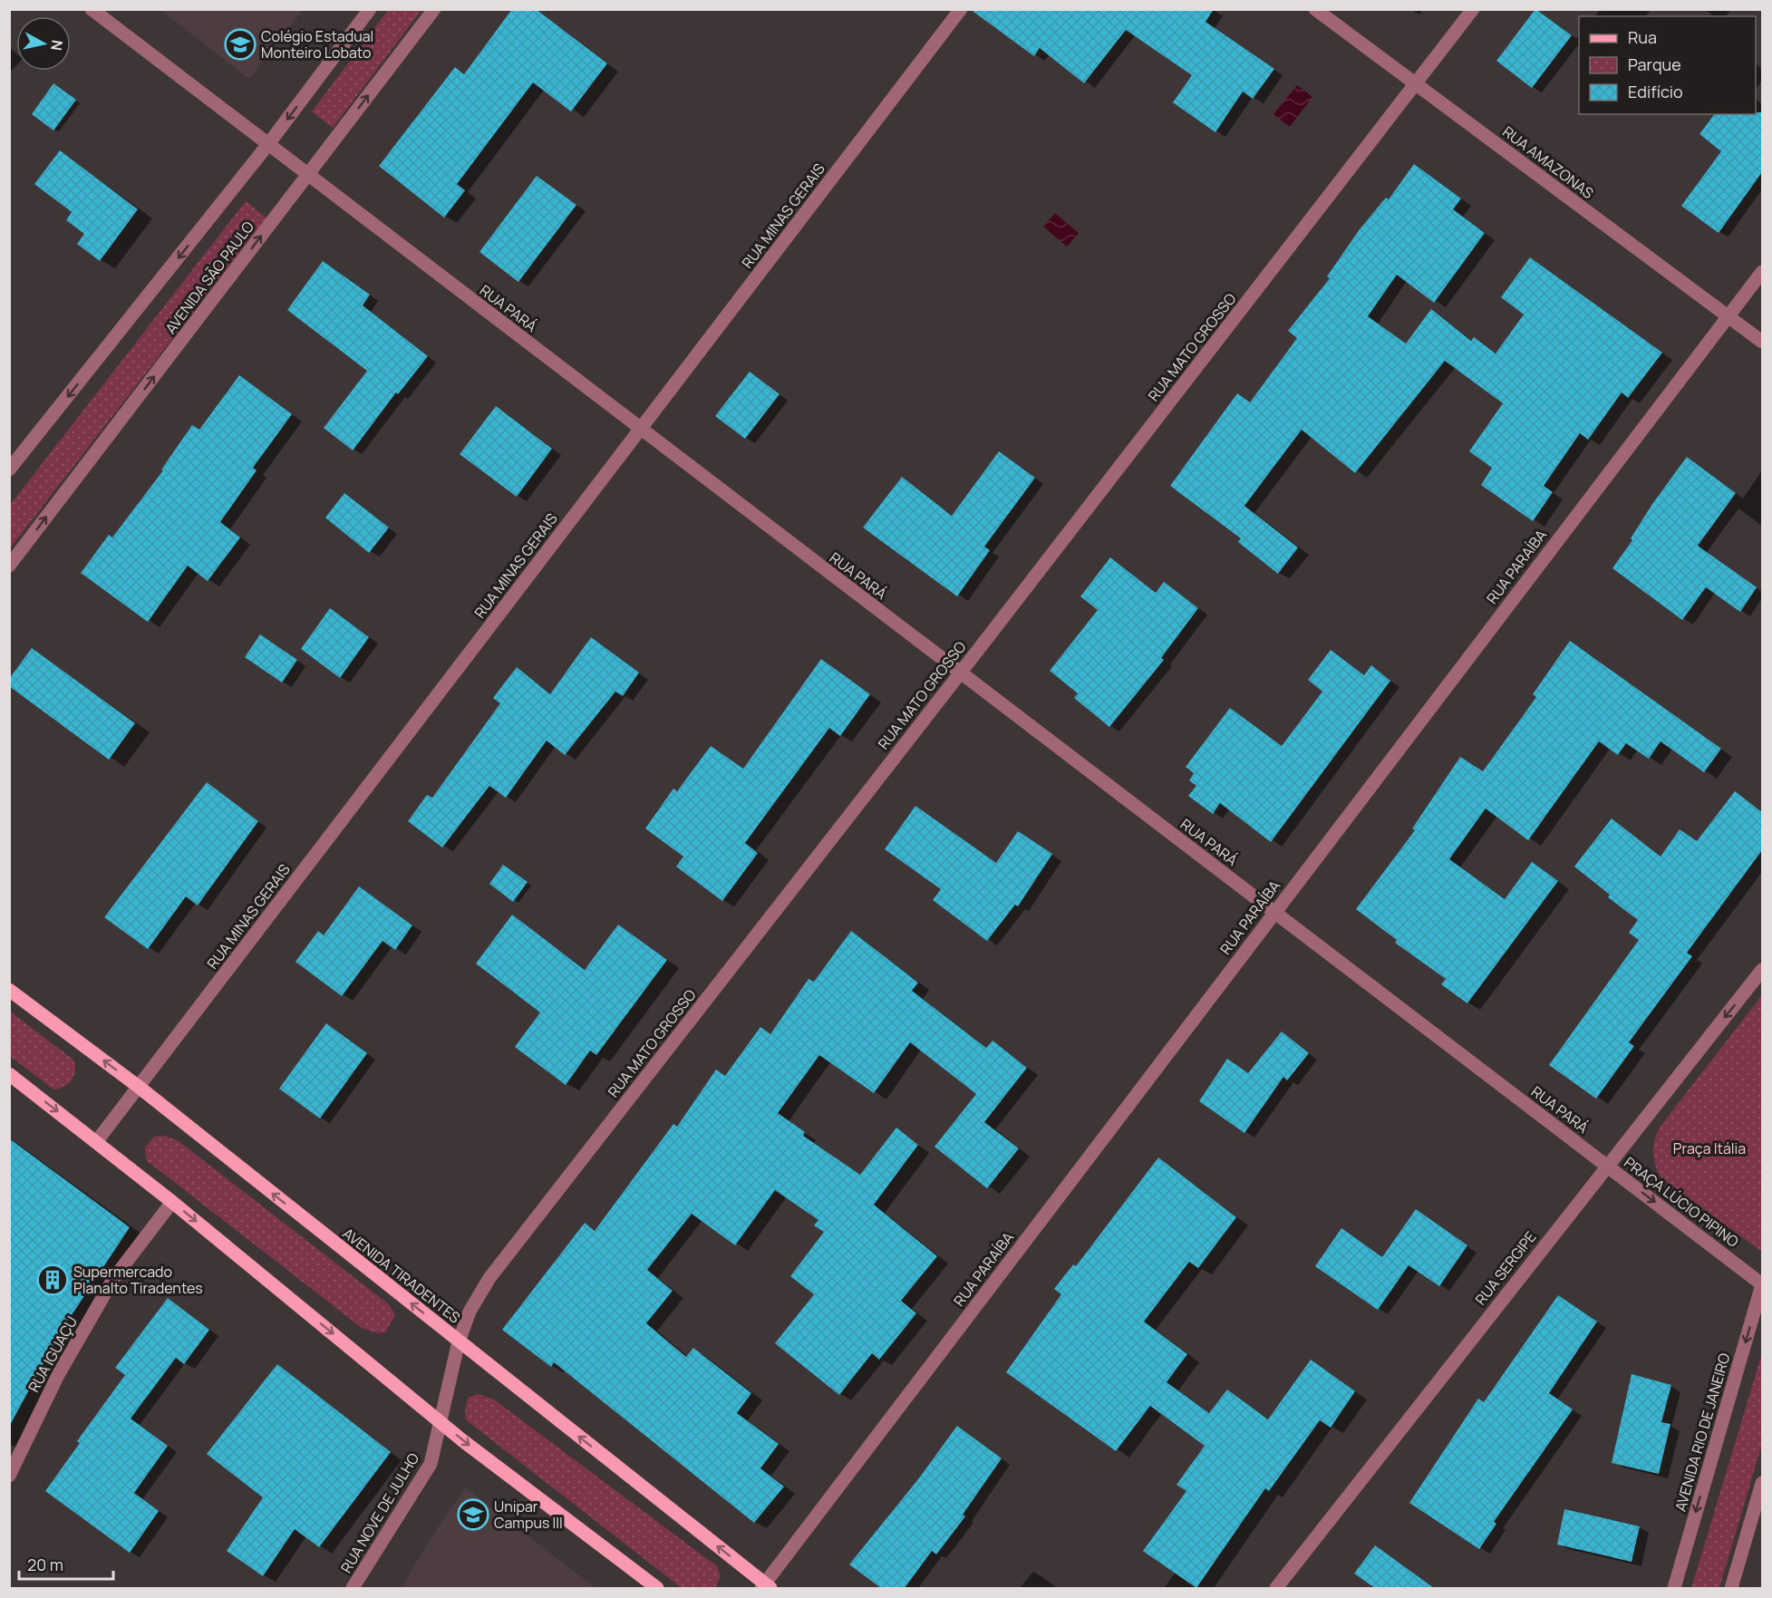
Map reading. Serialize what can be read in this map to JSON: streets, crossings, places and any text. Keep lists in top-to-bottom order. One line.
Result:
{"streets":{"main road":["AVENIDA TIRADENTES"],"street":["RUA AMAZONAS","RUA MINAS GERAIS","AVENIDA SÃO PAULO","RUA PARÁ","RUA MATO GROSSO","RUA PARAÍBA","PRAÇA LÚCIO PIPINO","RUA SERGIPE","RUA IGUAÇU","AVENIDA RIO DE JANEIRO","RUA NOVE DE JULHO"]},"crossings":[["RUA AMAZONAS","RUA MATO GROSSO"],["RUA AMAZONAS","RUA PARAÍBA"],["RUA MINAS GERAIS","RUA PARÁ"],["RUA MINAS GERAIS","AVENIDA TIRADENTES"],["AVENIDA SÃO PAULO","RUA PARÁ"],["RUA PARÁ","RUA MATO GROSSO"],["RUA PARÁ","RUA PARAÍBA"],["RUA PARÁ","PRAÇA LÚCIO PIPINO"],["RUA PARÁ","RUA SERGIPE"],["RUA MATO GROSSO","AVENIDA TIRADENTES"],["RUA MATO GROSSO","RUA NOVE DE JULHO"],["RUA PARAÍBA","AVENIDA TIRADENTES"],["PRAÇA LÚCIO PIPINO","RUA SERGIPE"],["PRAÇA LÚCIO PIPINO","AVENIDA RIO DE JANEIRO"]],"one_way":["PRAÇA LÚCIO PIPINO"],"parks":["Praça Itália"],"places":{"school or university":["Colégio Estadual Monteiro Lobato","Unipar Campus III"],"building":["Supermercado Planalto Tiradentes"]},"legend":["Rua","Parque","Edifício"],"scale_bar":"20 m","north":"right"}
